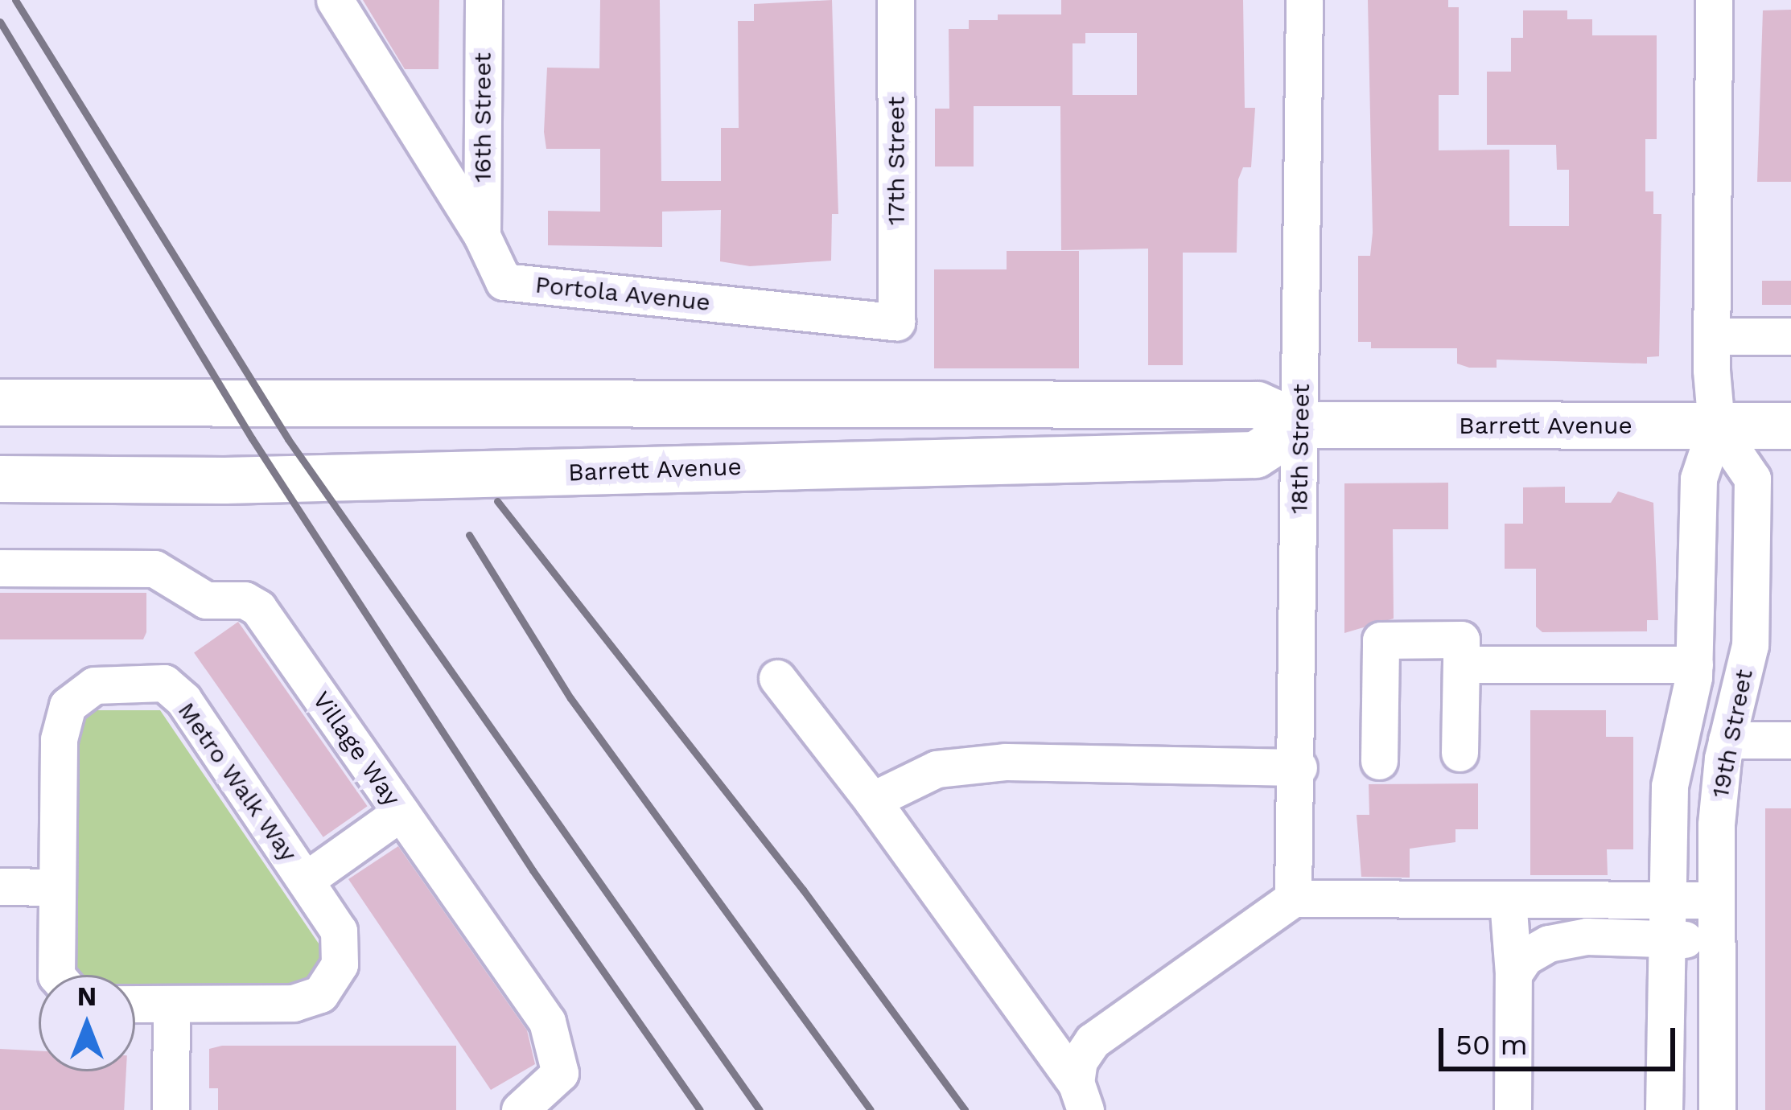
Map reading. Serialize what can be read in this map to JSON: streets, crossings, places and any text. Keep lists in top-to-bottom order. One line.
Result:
{"streets":{"main road":["Barrett Avenue"],"street":["16th Street","17th Street","Portola Avenue","18th Street","19th Street","Village Way","Metro Walk Way"]},"crossings":[["16th Street","Portola Avenue"],["17th Street","Portola Avenue"],["Barrett Avenue","18th Street"],["Barrett Avenue","19th Street"],["Village Way","Metro Walk Way"]],"scale_bar":"50 m","north":"top"}
